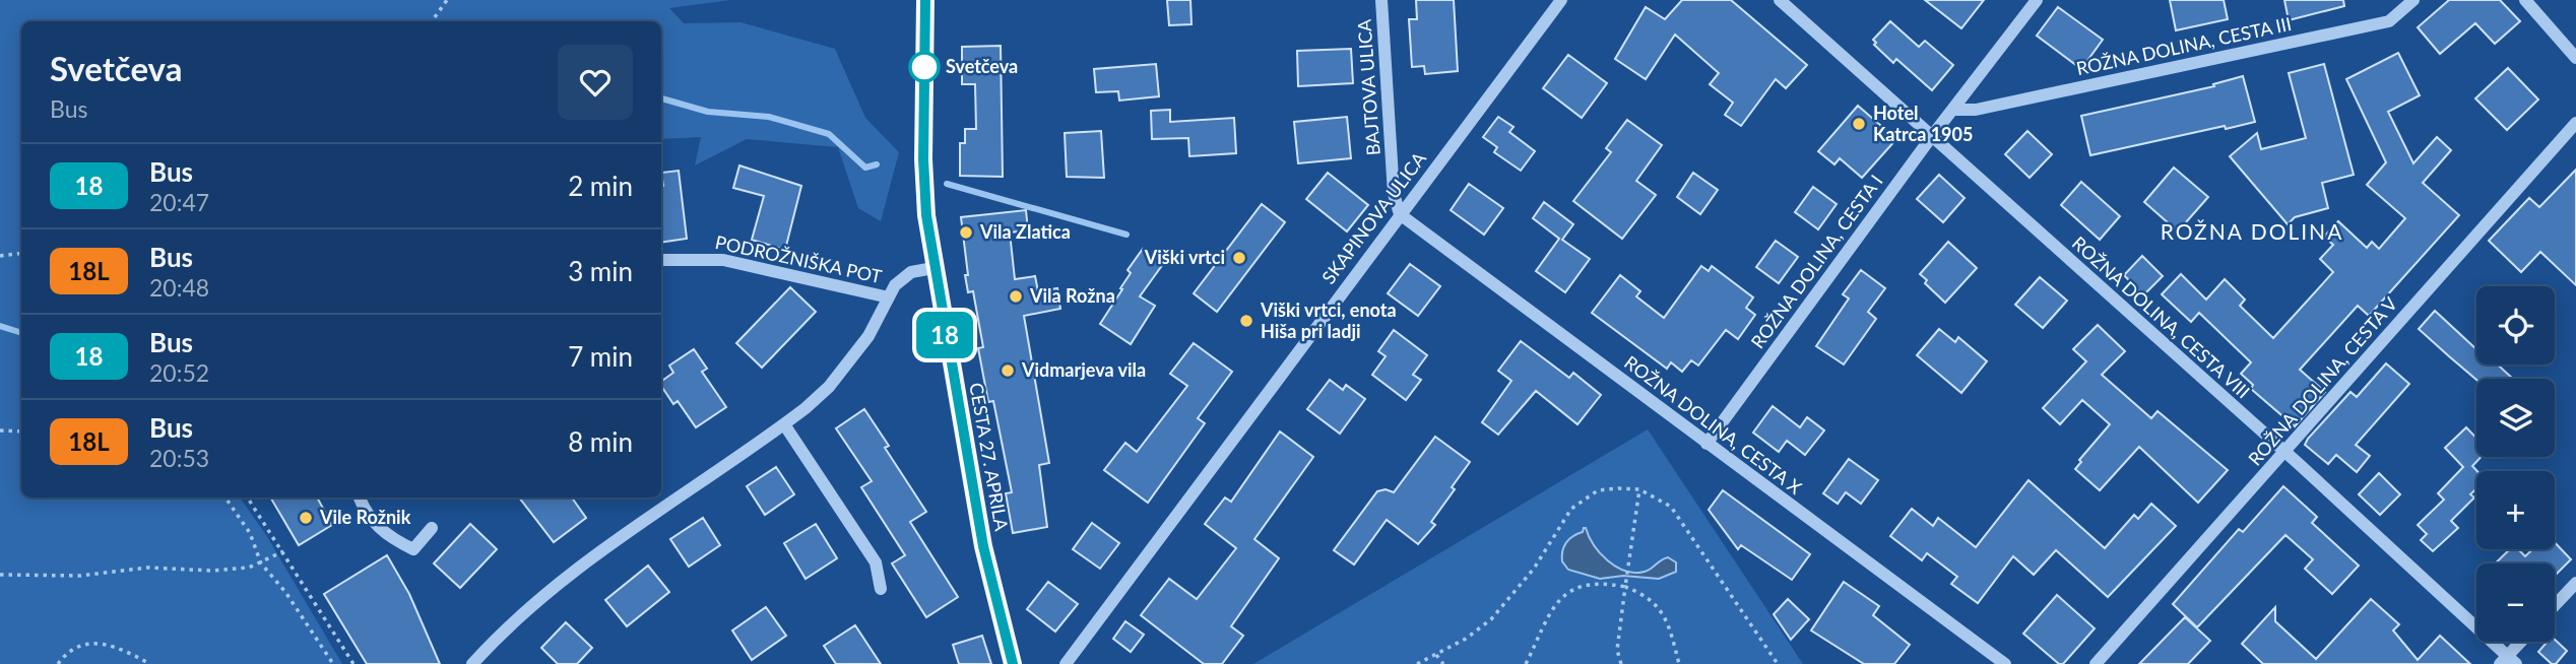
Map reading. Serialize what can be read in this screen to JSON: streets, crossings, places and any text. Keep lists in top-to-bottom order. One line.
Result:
{"streets":{"main road":["CESTA 27. APRILA"],"street":["ROŽNA DOLINA, CESTA III","BAJTOVA ULICA","SKAPINOVA ULICA","PODROŽNIŠKA POT","ROŽNA DOLINA, CESTA I","ROŽNA DOLINA, CESTA VIII","ROŽNA DOLINA, CESTA V","ROŽNA DOLINA, CESTA X"]},"crossings":[["ROŽNA DOLINA, CESTA III","ROŽNA DOLINA, CESTA I"],["BAJTOVA ULICA","SKAPINOVA ULICA"],["BAJTOVA ULICA","ROŽNA DOLINA, CESTA X"],["SKAPINOVA ULICA","ROŽNA DOLINA, CESTA X"],["ROŽNA DOLINA, CESTA I","ROŽNA DOLINA, CESTA VIII"],["ROŽNA DOLINA, CESTA I","ROŽNA DOLINA, CESTA X"],["ROŽNA DOLINA, CESTA VIII","ROŽNA DOLINA, CESTA V"]],"districts":["ROŽNA DOLINA"],"places":["Svetčeva","Hotel Katrca 1905","Vila Zlatica","Viški vrtci","Vila Rožna","Viški vrtci, enota Hiša pri ladji","Vidmarjeva vila","Vile Rožnik"],"lines":["bus line 18"],"page":{"on_map":"18","heading":["Svetčeva","Bus"],"list":[{"mark":"18","name":"Bus","note":"20:47","value":"2 min"},{"mark":"18L","name":"Bus","note":"20:48","value":"3 min"},{"mark":"18","name":"Bus","note":"20:52","value":"7 min"},{"mark":"18L","name":"Bus","note":"20:53","value":"8 min"}],"map_buttons":["+","−"]}}
